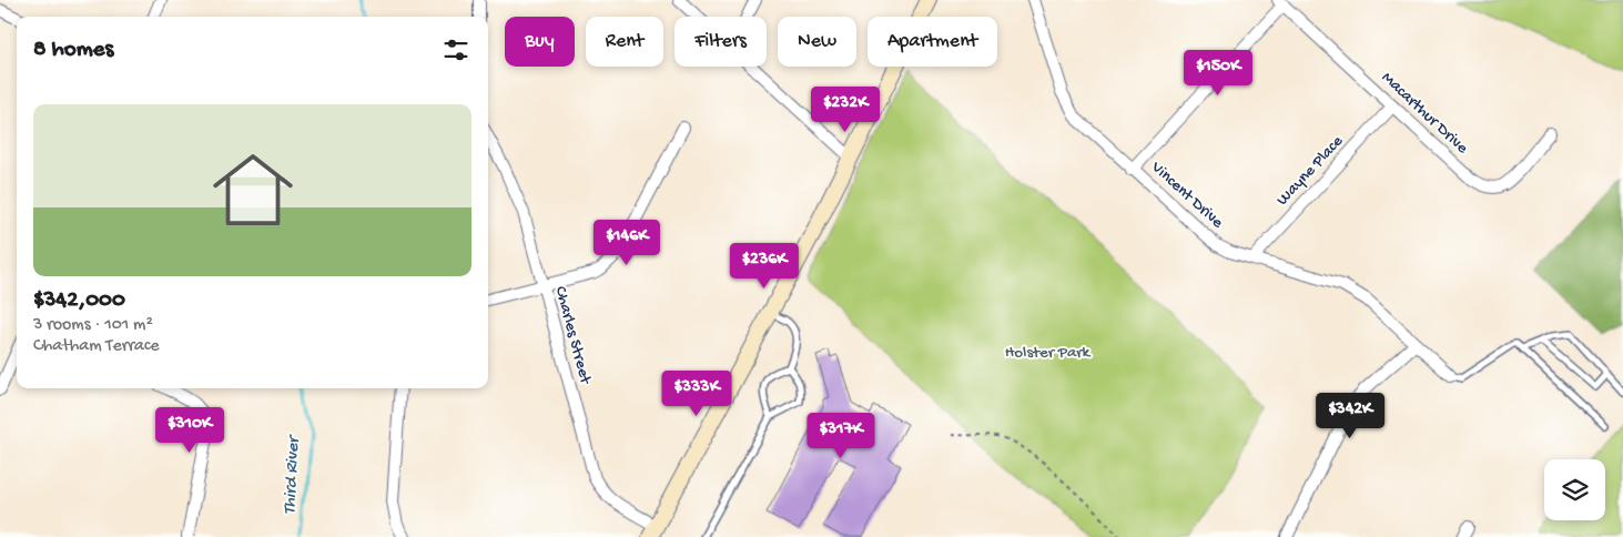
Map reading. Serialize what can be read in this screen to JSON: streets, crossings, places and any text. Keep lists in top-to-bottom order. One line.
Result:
{"streets":{"street":["Macarthur Drive","Wayne Place","Vincent Drive","Charles Street"]},"crossings":[["Macarthur Drive","Wayne Place"],["Wayne Place","Vincent Drive"]],"water":["Third River"],"parks":["Holster Park"],"page":{"chip":["Buy","Rent","Filters","New","Apartment"],"heading":"8 homes","price":["$150K","$232K","$146K","$236K","$333K","$342K","$310K","$317K"],"list":[{"name":"$342,000","note":"3 rooms · 101 m² · Chatham Terrace"}]}}
